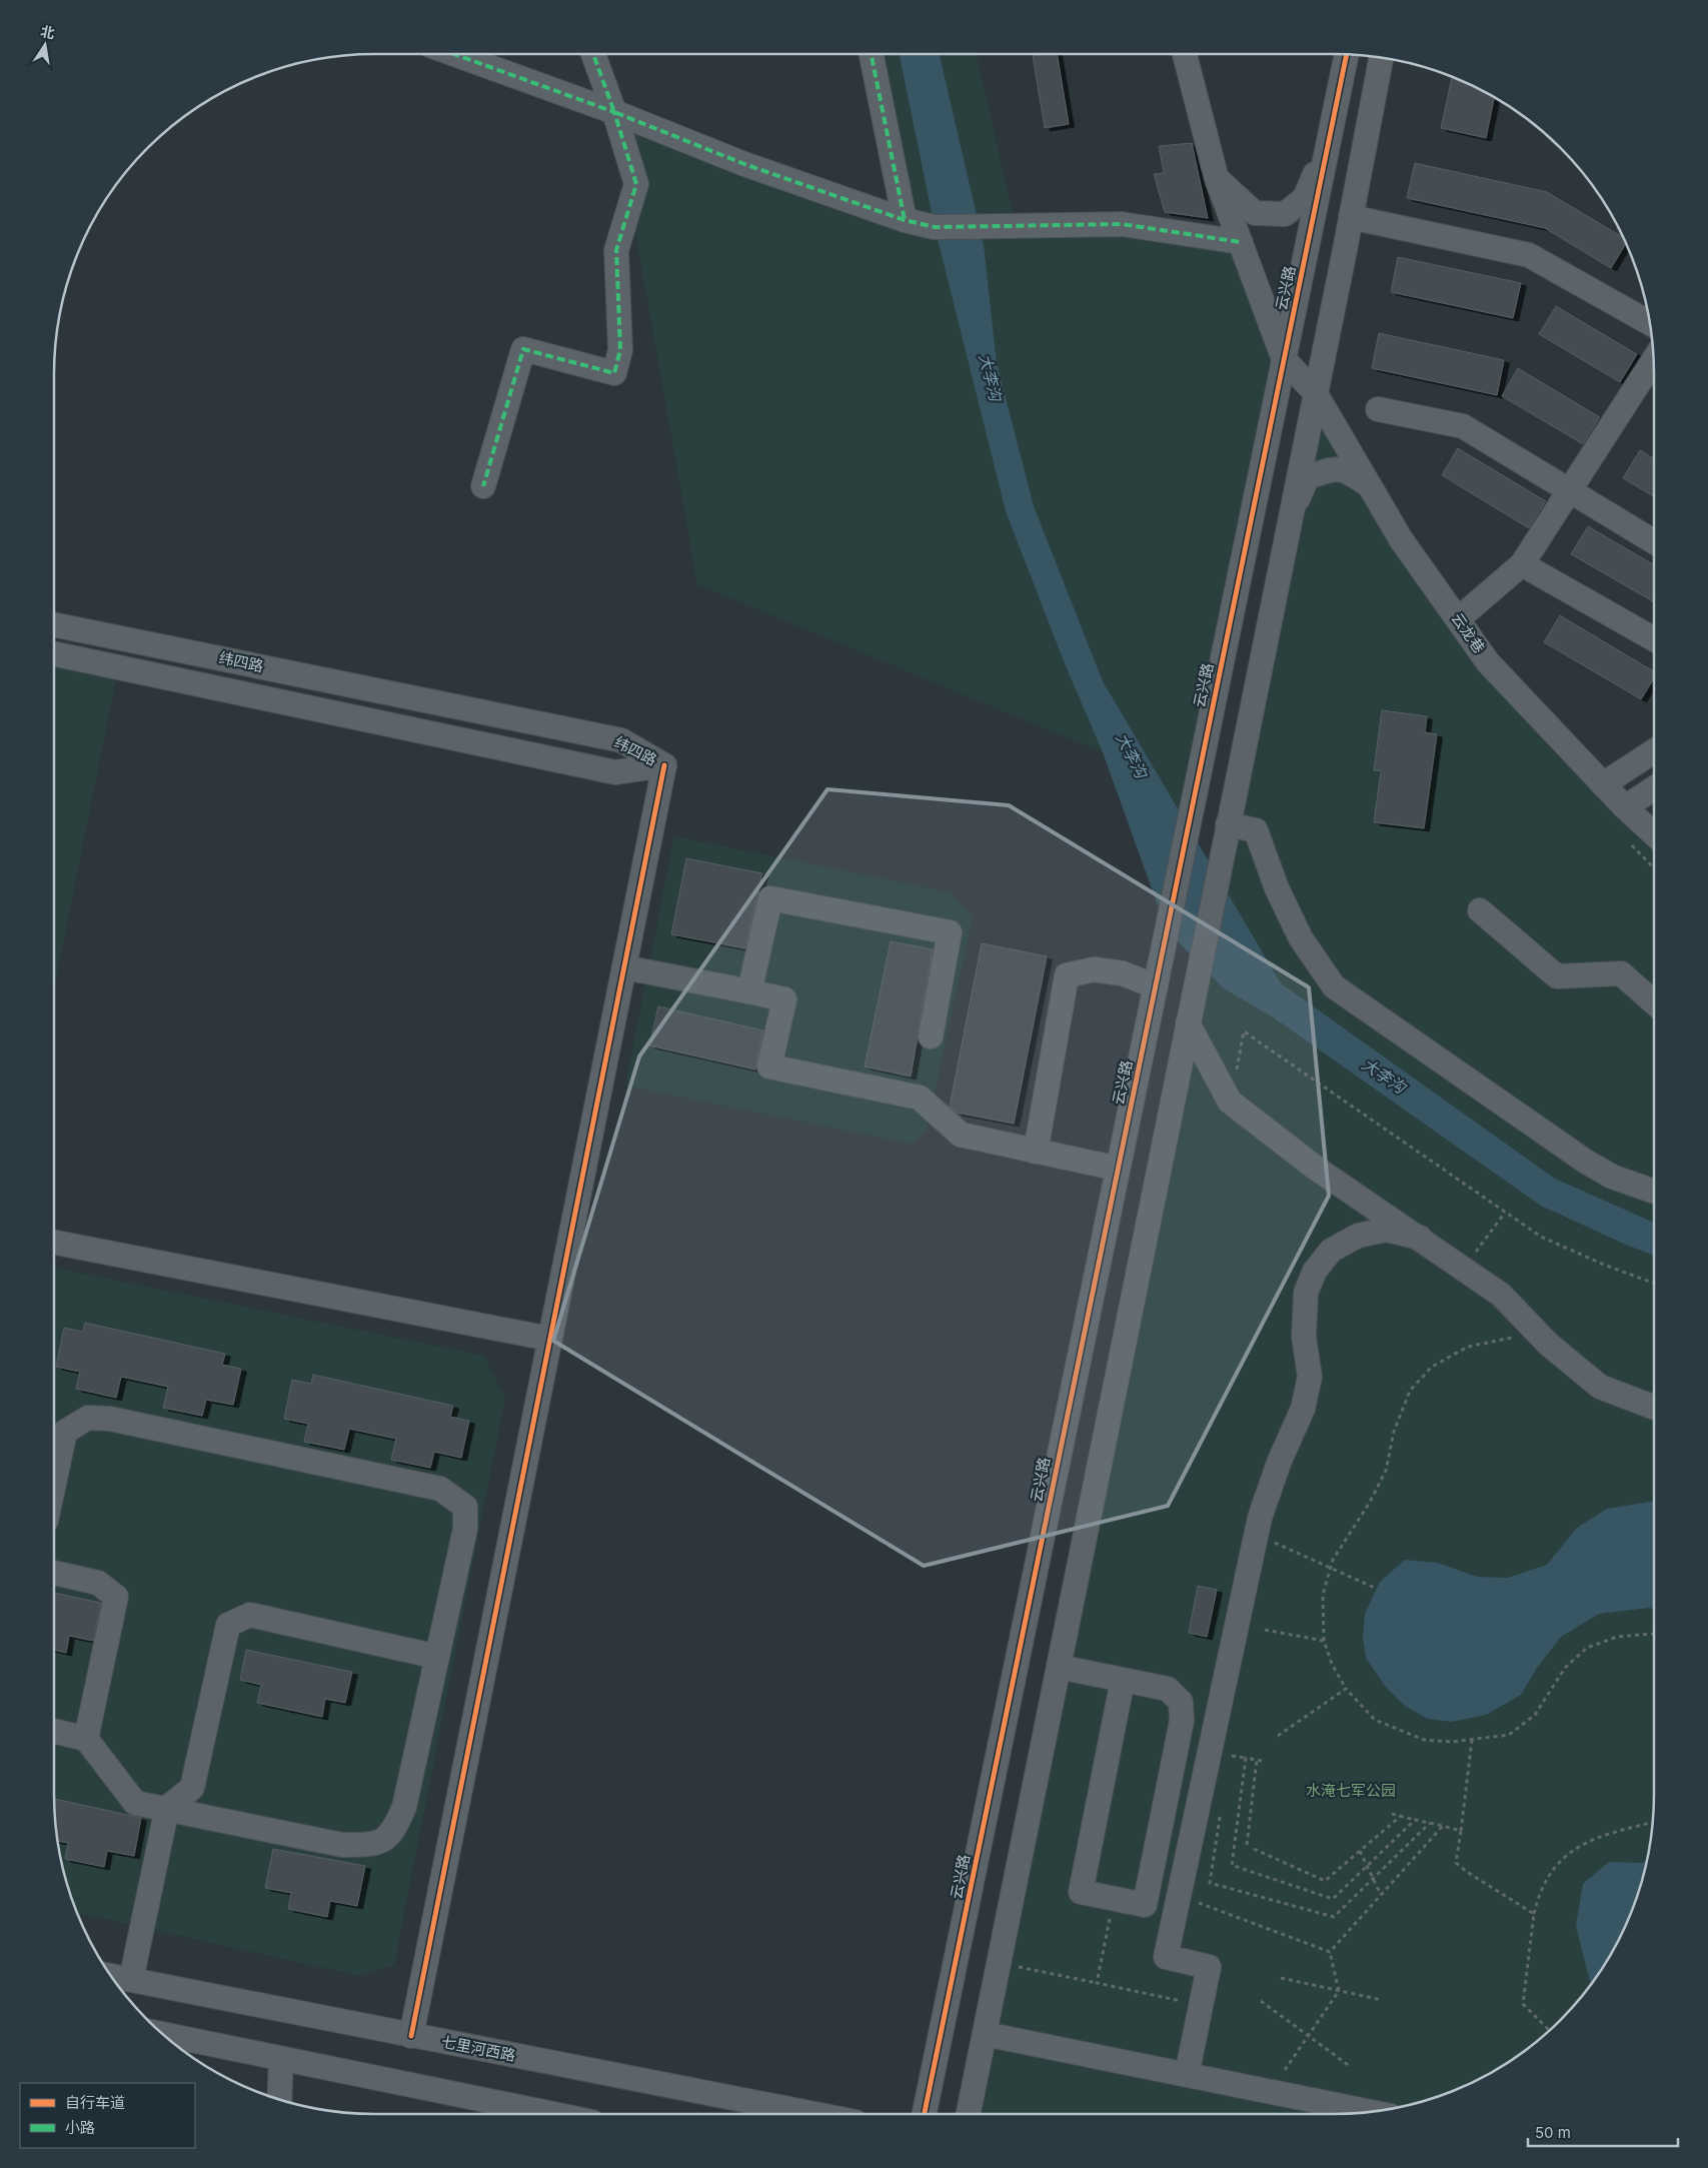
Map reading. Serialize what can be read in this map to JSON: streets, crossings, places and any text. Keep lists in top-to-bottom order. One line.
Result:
{"streets":{"street":["云兴路","云龙巷","纬四路","七里河西路"]},"crossings":[["云兴路","云龙巷"]],"water":["大李沟"],"parks":["水淹七军公园"],"legend":["自行车道","小路"],"scale_bar":"50 m","north":"top"}
